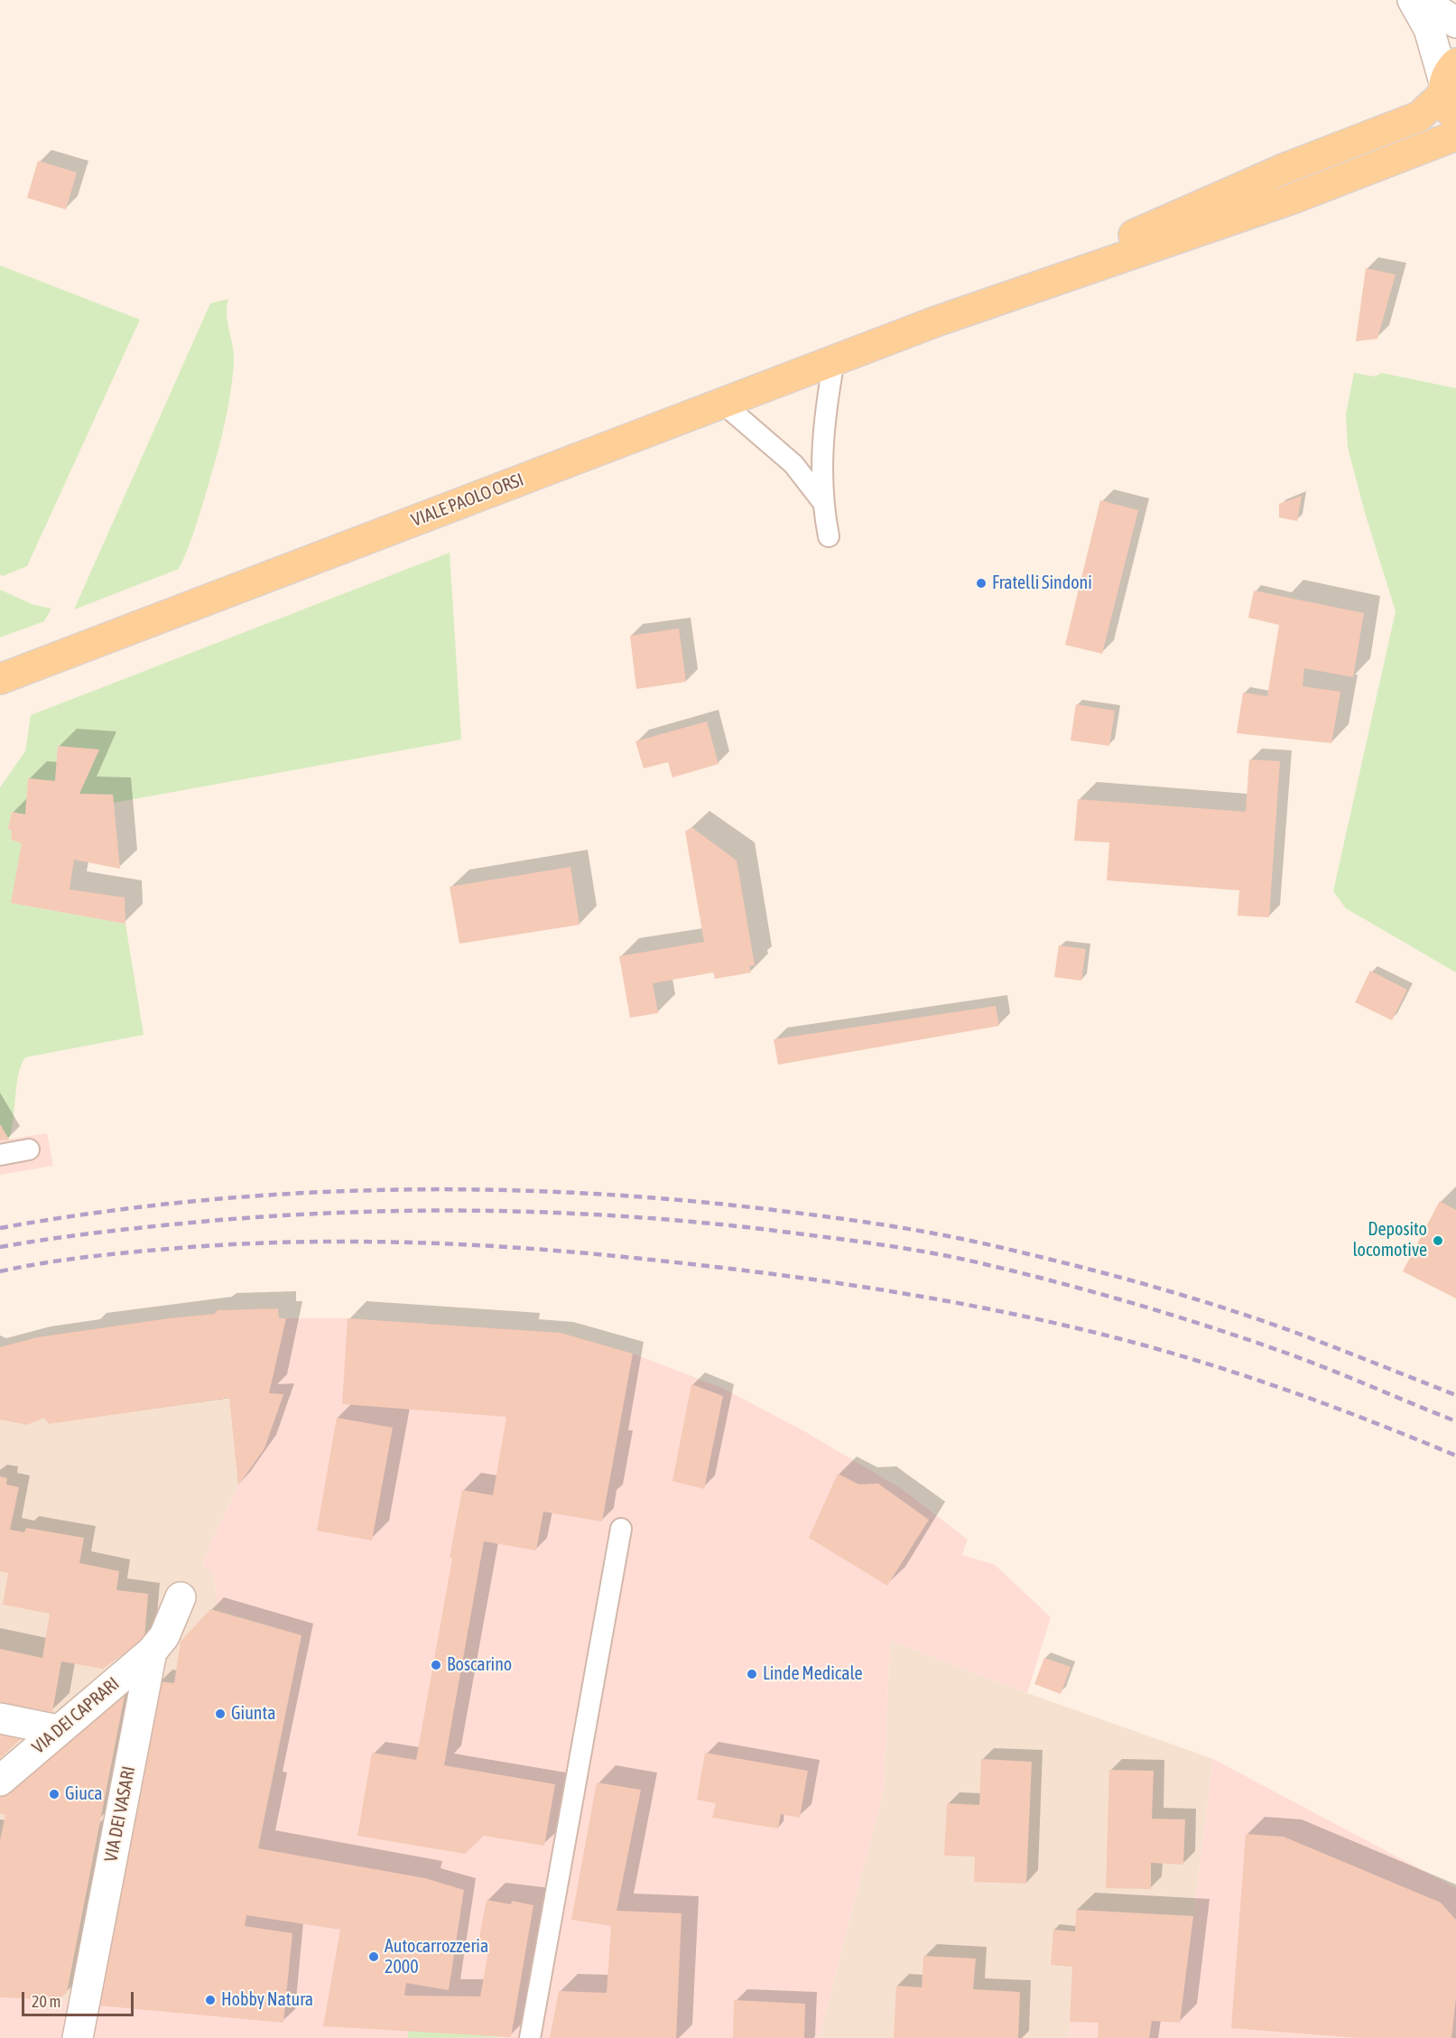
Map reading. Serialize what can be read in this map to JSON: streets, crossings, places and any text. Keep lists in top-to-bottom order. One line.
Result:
{"streets":{"main road":["VIALE PAOLO ORSI"],"street":["VIA DEI CAPRARI","VIA DEI VASARI"]},"crossings":[["VIA DEI CAPRARI","VIA DEI VASARI"]],"places":["Fratelli Sindoni","Deposito locomotive","Boscarino","Linde Medicale","Giunta","Giuca","Autocarrozzeria 2000","Hobby Natura"],"scale_bar":"20 m"}
